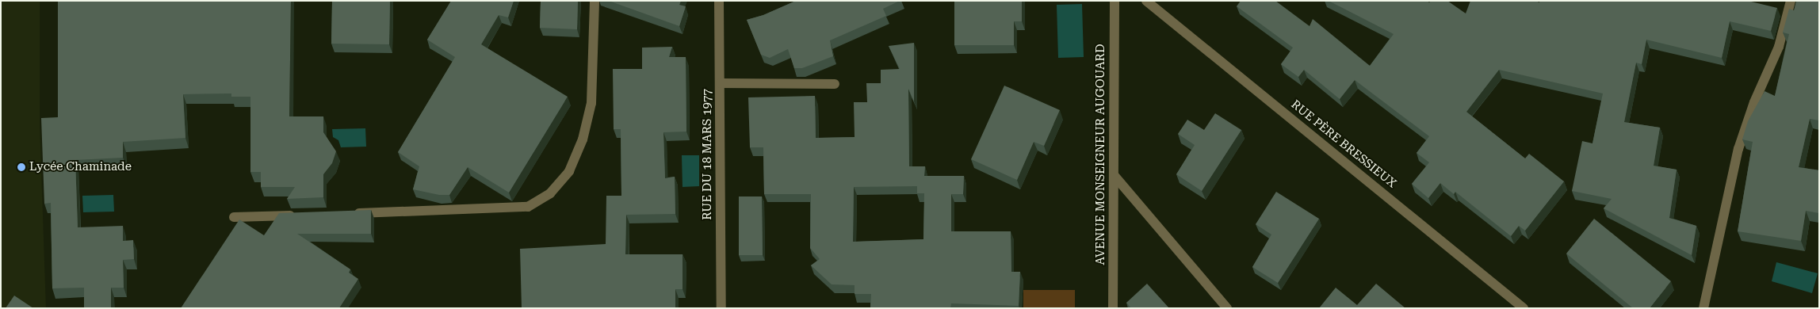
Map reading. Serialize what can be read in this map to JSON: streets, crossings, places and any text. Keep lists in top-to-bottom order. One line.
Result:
{"streets":{"street":["RUE PÈRE BRESSIEUX","RUE DU 18 MARS 1977","AVENUE MONSEIGNEUR AUGOUARD"]},"places":["Lycée Chaminade"]}
